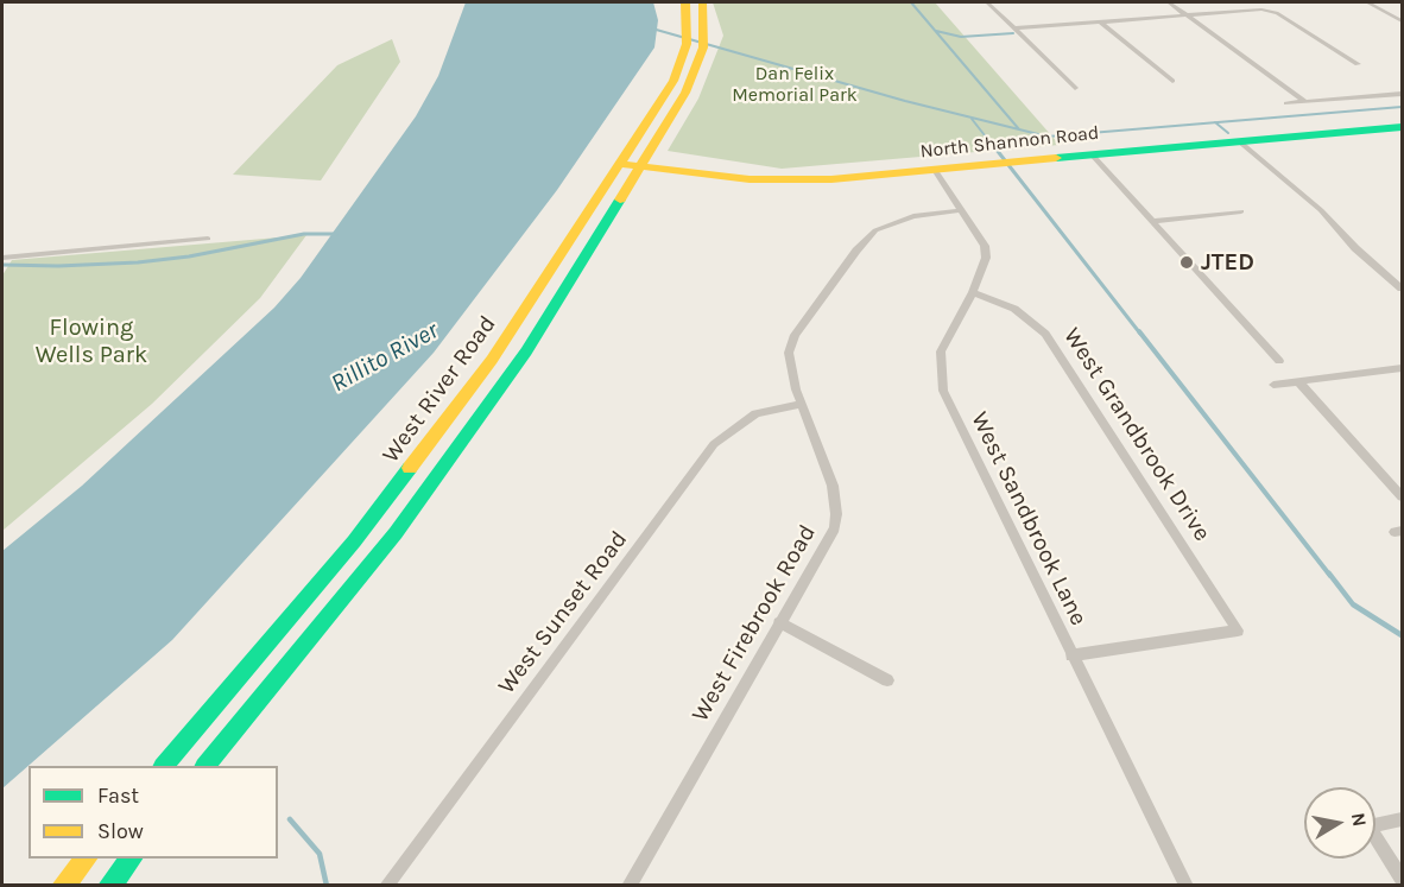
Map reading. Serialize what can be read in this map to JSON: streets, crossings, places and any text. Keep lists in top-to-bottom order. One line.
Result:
{"streets":{"main road":["North Shannon Road","West River Road"],"street":["West Grandbrook Drive","West Sandbrook Lane","West Sunset Road","West Firebrook Road"]},"crossings":[["North Shannon Road","West River Road"],["North Shannon Road","West Sandbrook Lane"],["West Grandbrook Drive","West Sandbrook Lane"],["West Sandbrook Lane","West Firebrook Road"],["West Sunset Road","West Firebrook Road"]],"water":["Rillito River"],"parks":["Dan Felix Memorial Park","Flowing Wells Park"],"places":["JTED"],"legend":["Fast","Slow"],"north":"right"}
